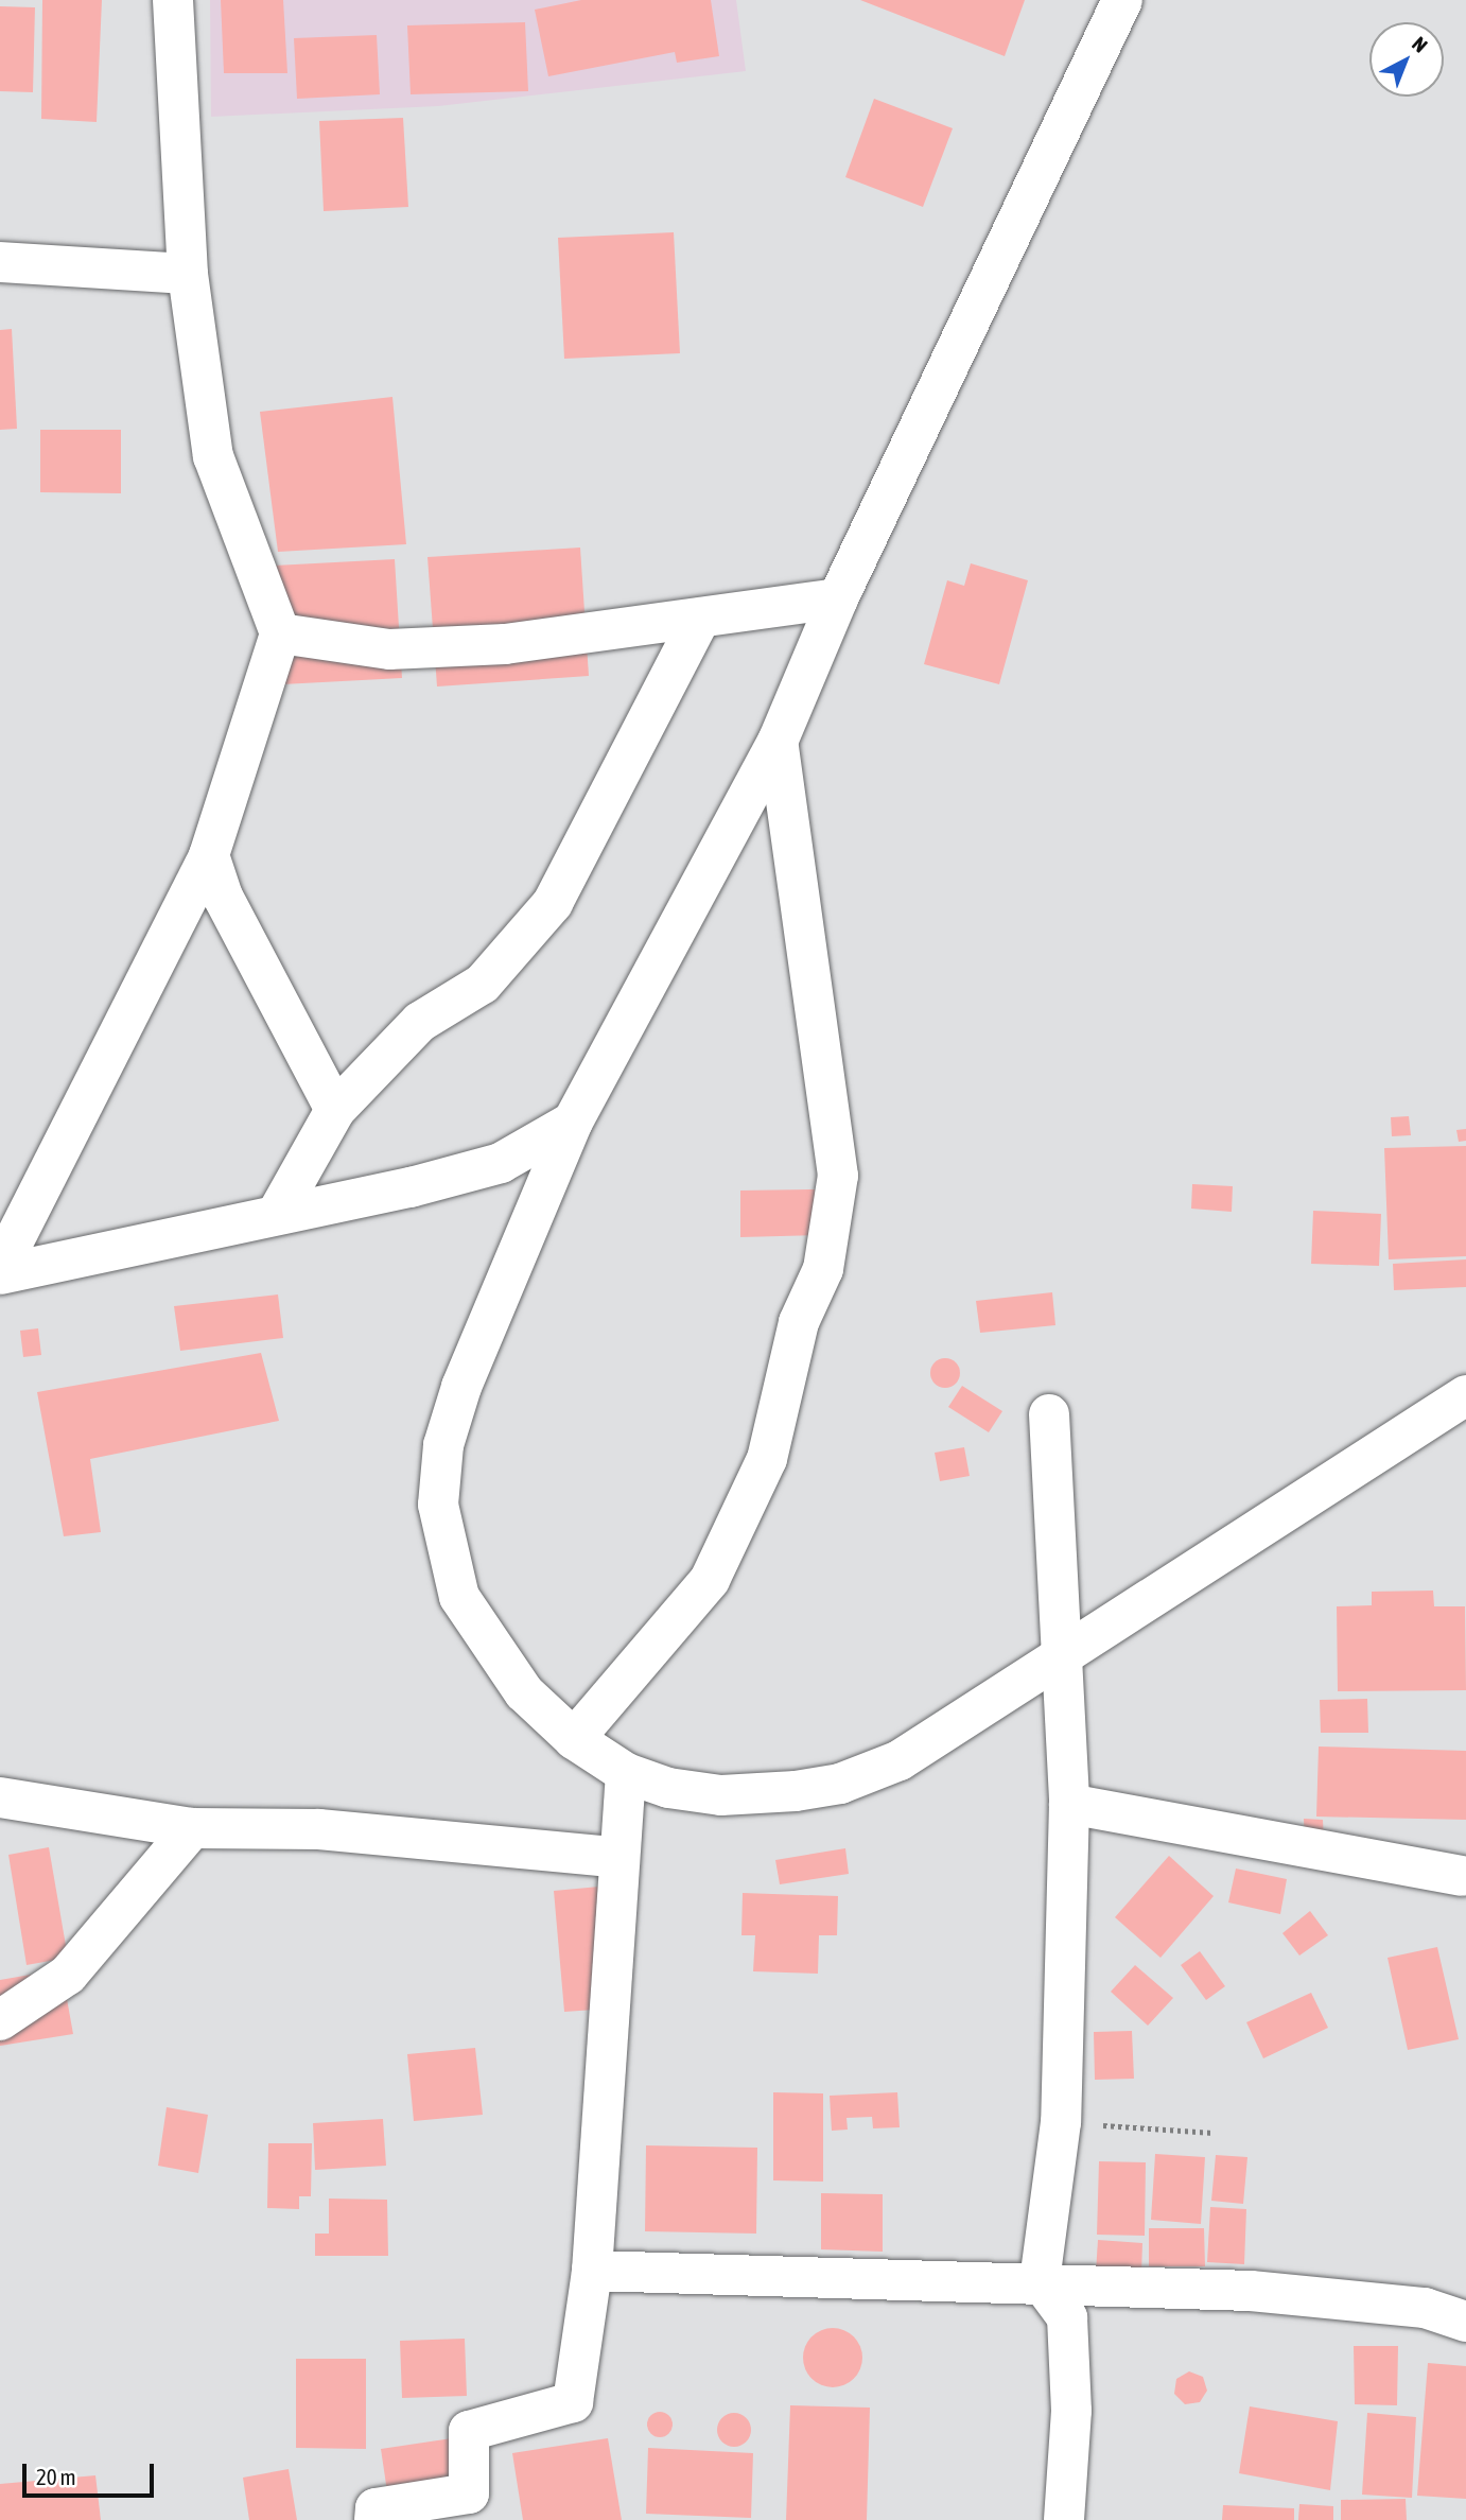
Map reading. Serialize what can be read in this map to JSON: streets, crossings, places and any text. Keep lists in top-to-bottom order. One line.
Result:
{"scale_bar":"20 m","north":"top right"}
